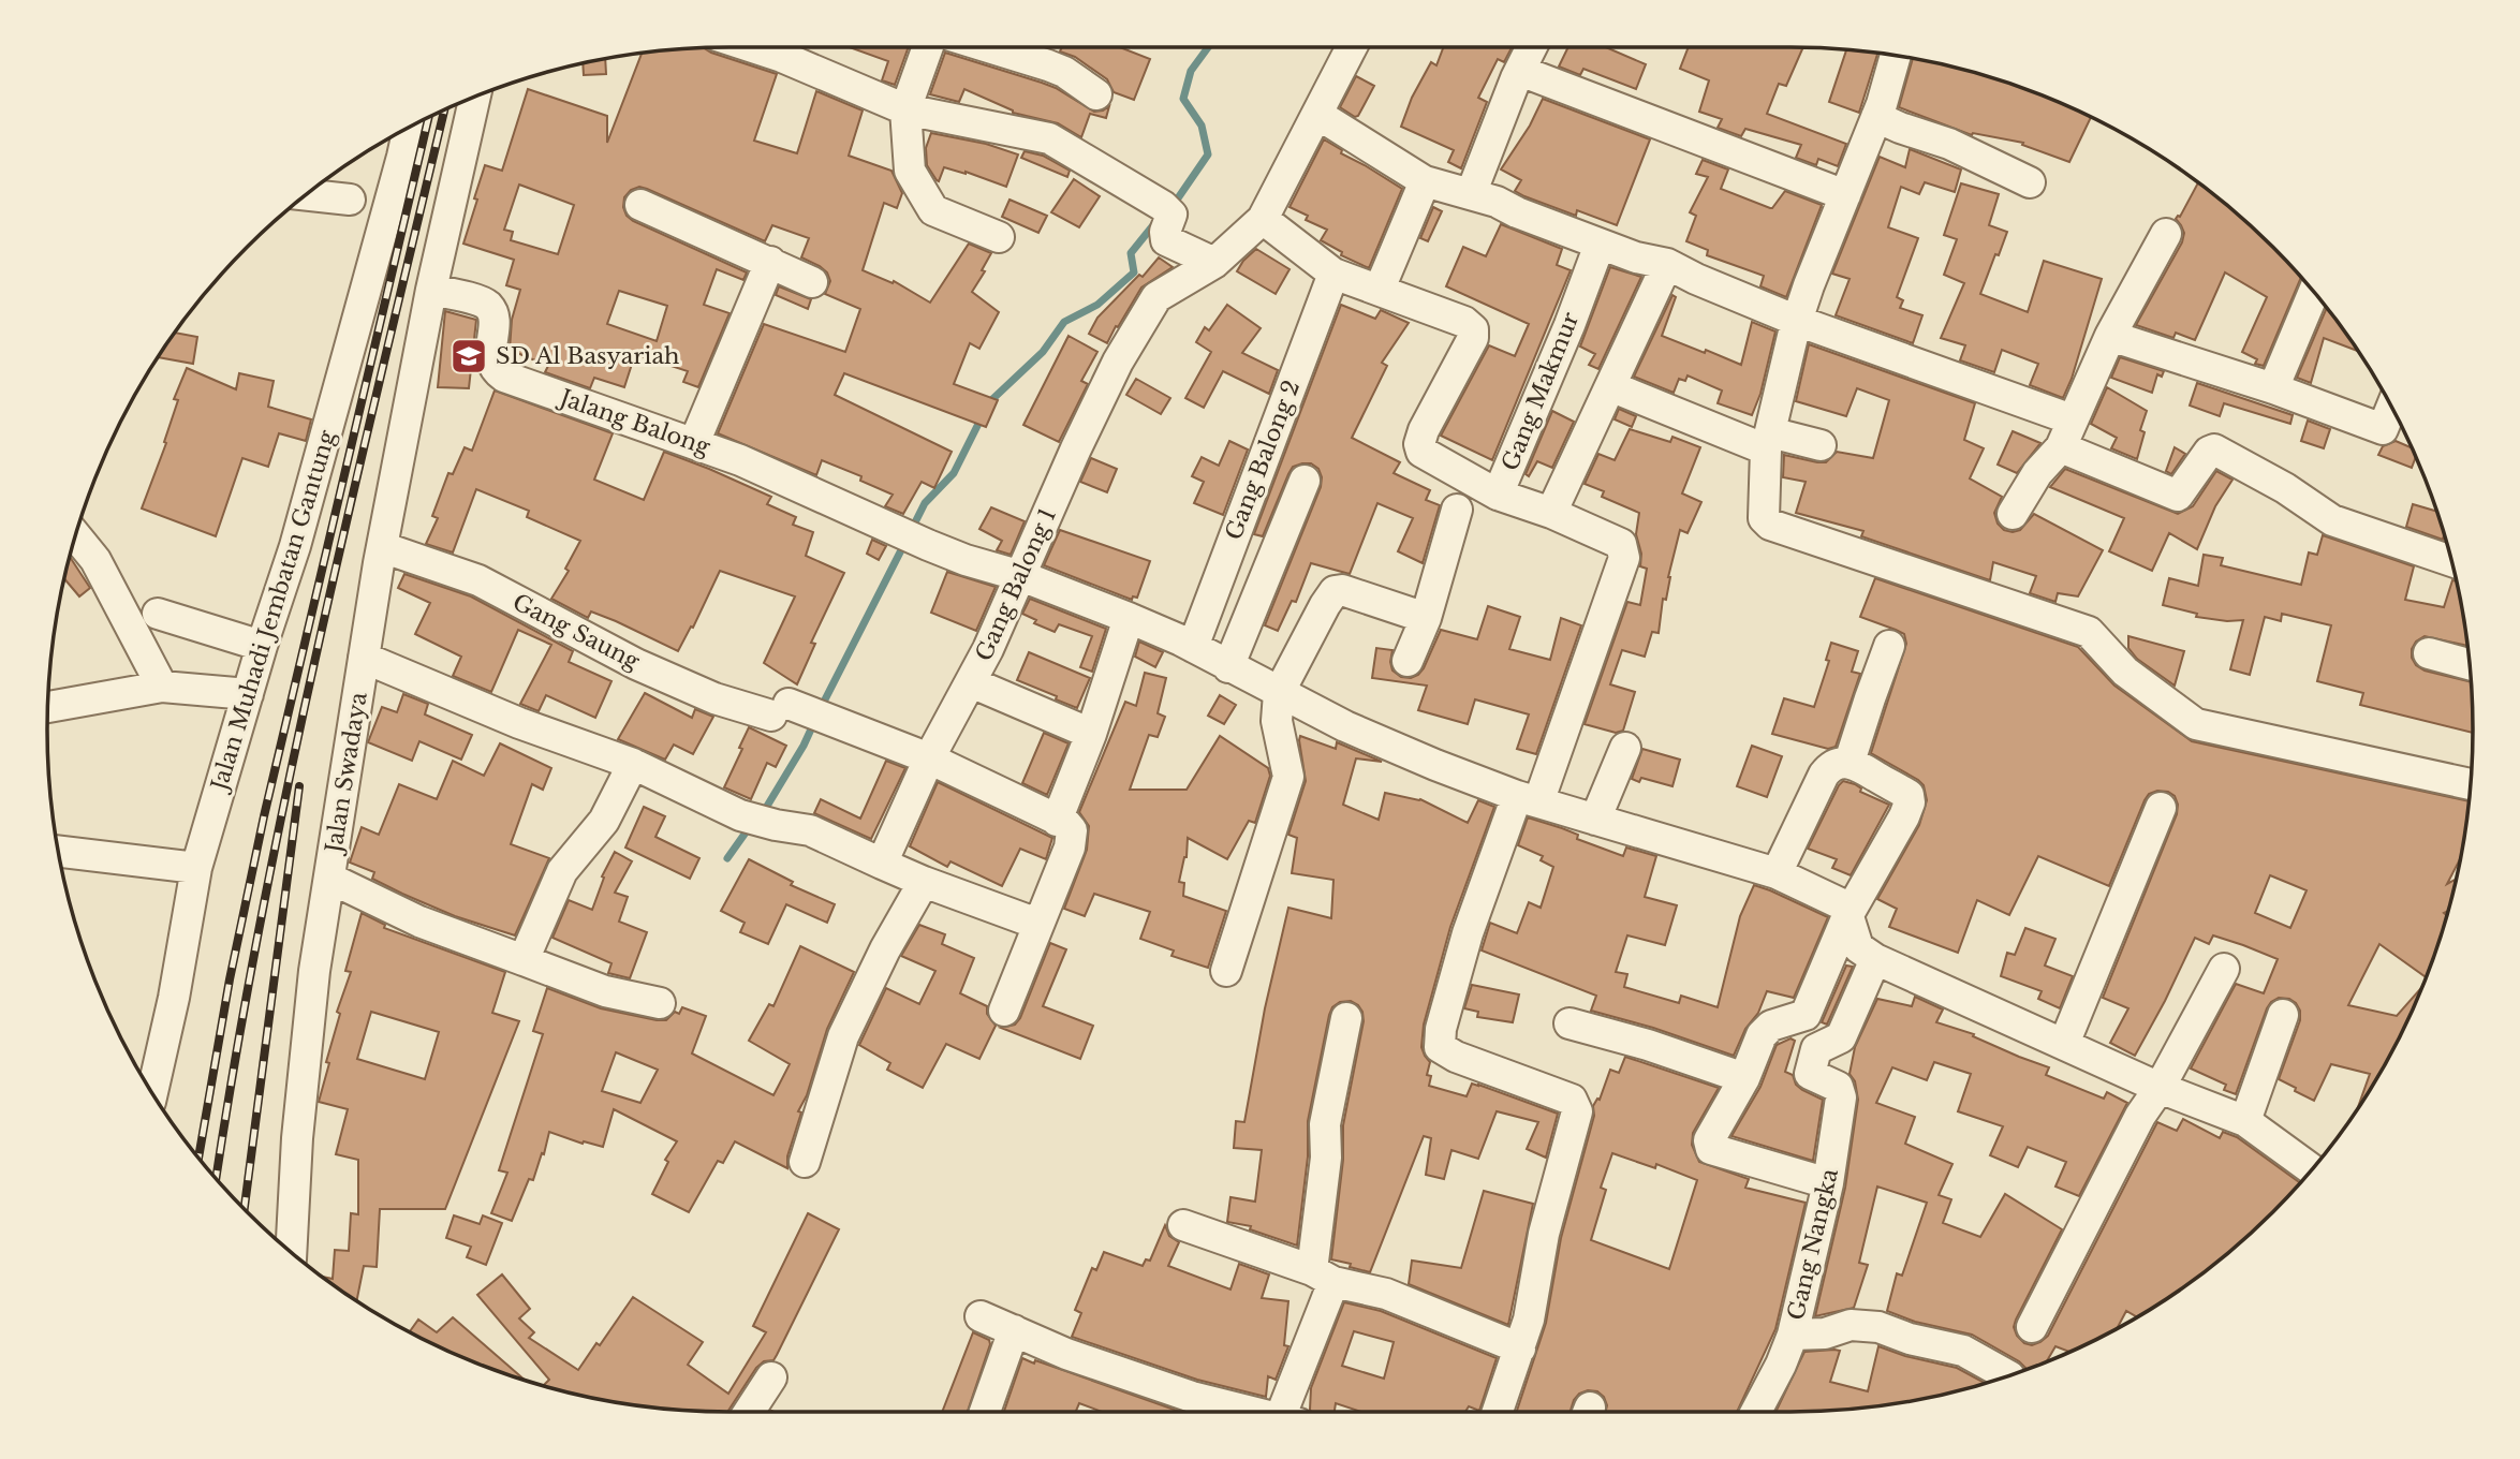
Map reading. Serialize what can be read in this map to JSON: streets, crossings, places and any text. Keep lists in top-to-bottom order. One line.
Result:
{"streets":{"street":["Gang Makmur","Jalang Balong","Gang Balong 2","Gang Balong 1","Jalan Muhadi Jembatan Gantung","Gang Saung","Jalan Swadaya","Gang Nangka"]},"crossings":[["Gang Makmur","Jalang Balong"],["Jalang Balong","Gang Balong 2"],["Jalang Balong","Gang Balong 1"],["Jalang Balong","Jalan Swadaya"],["Gang Balong 1","Gang Saung"],["Gang Saung","Jalan Swadaya"]],"places":{"school or university":["SD Al Basyariah"]}}
